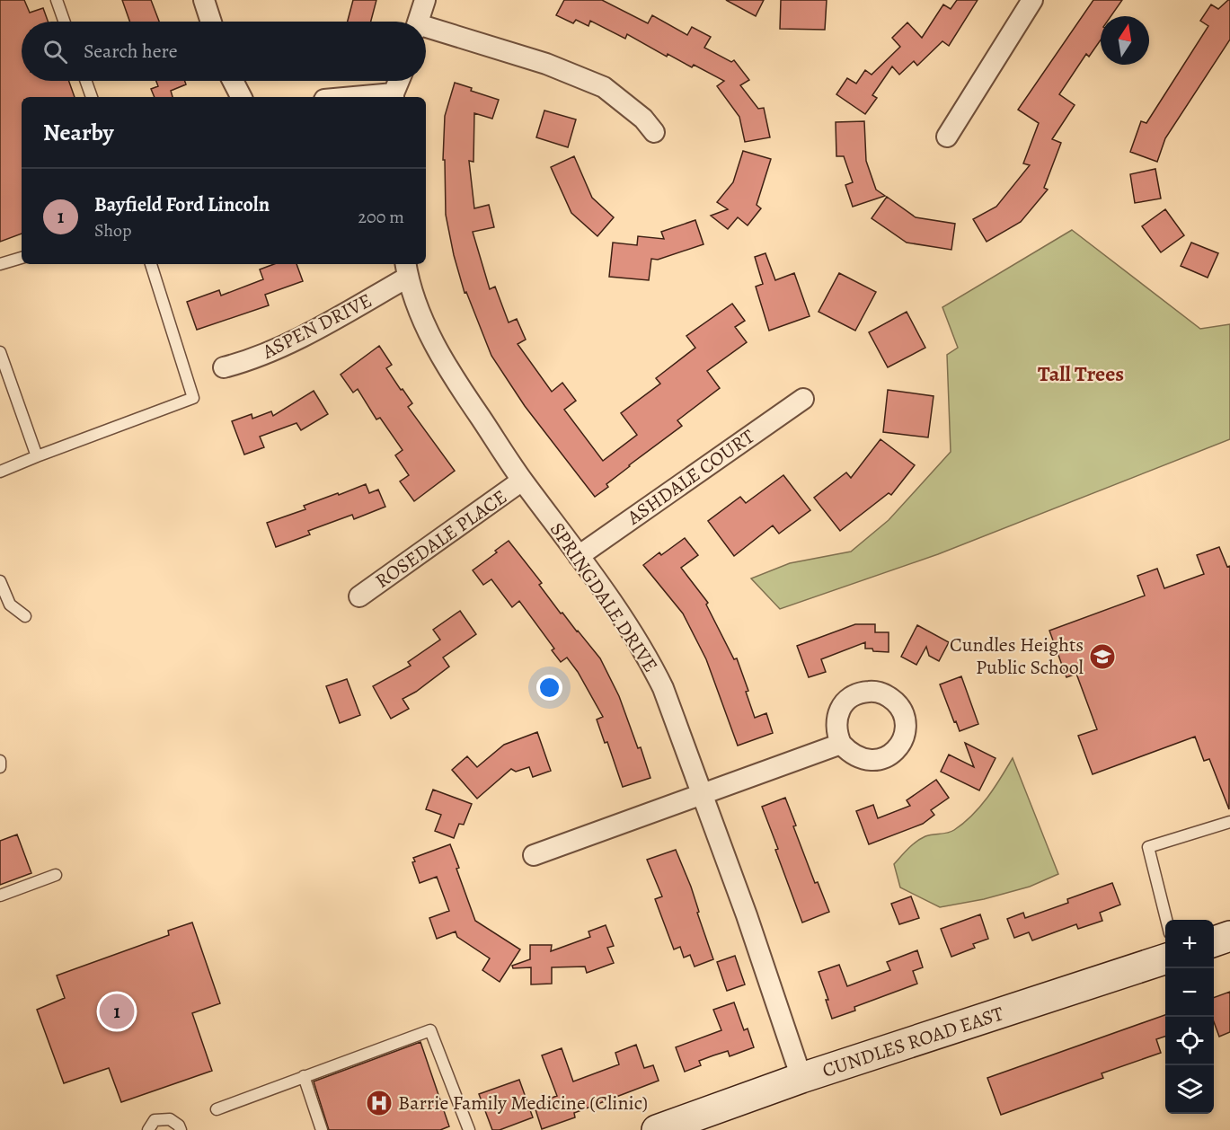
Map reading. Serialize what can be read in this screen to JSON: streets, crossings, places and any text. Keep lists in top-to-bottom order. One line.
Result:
{"streets":{"main road":["CUNDLES ROAD EAST"],"street":["ASPEN DRIVE","ASHDALE COURT","ROSEDALE PLACE","SPRINGDALE DRIVE"]},"crossings":[["ASPEN DRIVE","SPRINGDALE DRIVE"],["ASHDALE COURT","SPRINGDALE DRIVE"],["ROSEDALE PLACE","SPRINGDALE DRIVE"],["SPRINGDALE DRIVE","CUNDLES ROAD EAST"]],"districts":["Tall Trees"],"places":{"school or university":["Cundles Heights Public School"],"hospital":["Barrie Family Medicine (Clinic)"]},"north":"top","page":{"search":"Search here","heading":"Nearby","list":[{"mark":"1","name":"Bayfield Ford Lincoln","note":"Shop","value":"200 m"}],"map_buttons":["+","−"],"pins":"1"}}
